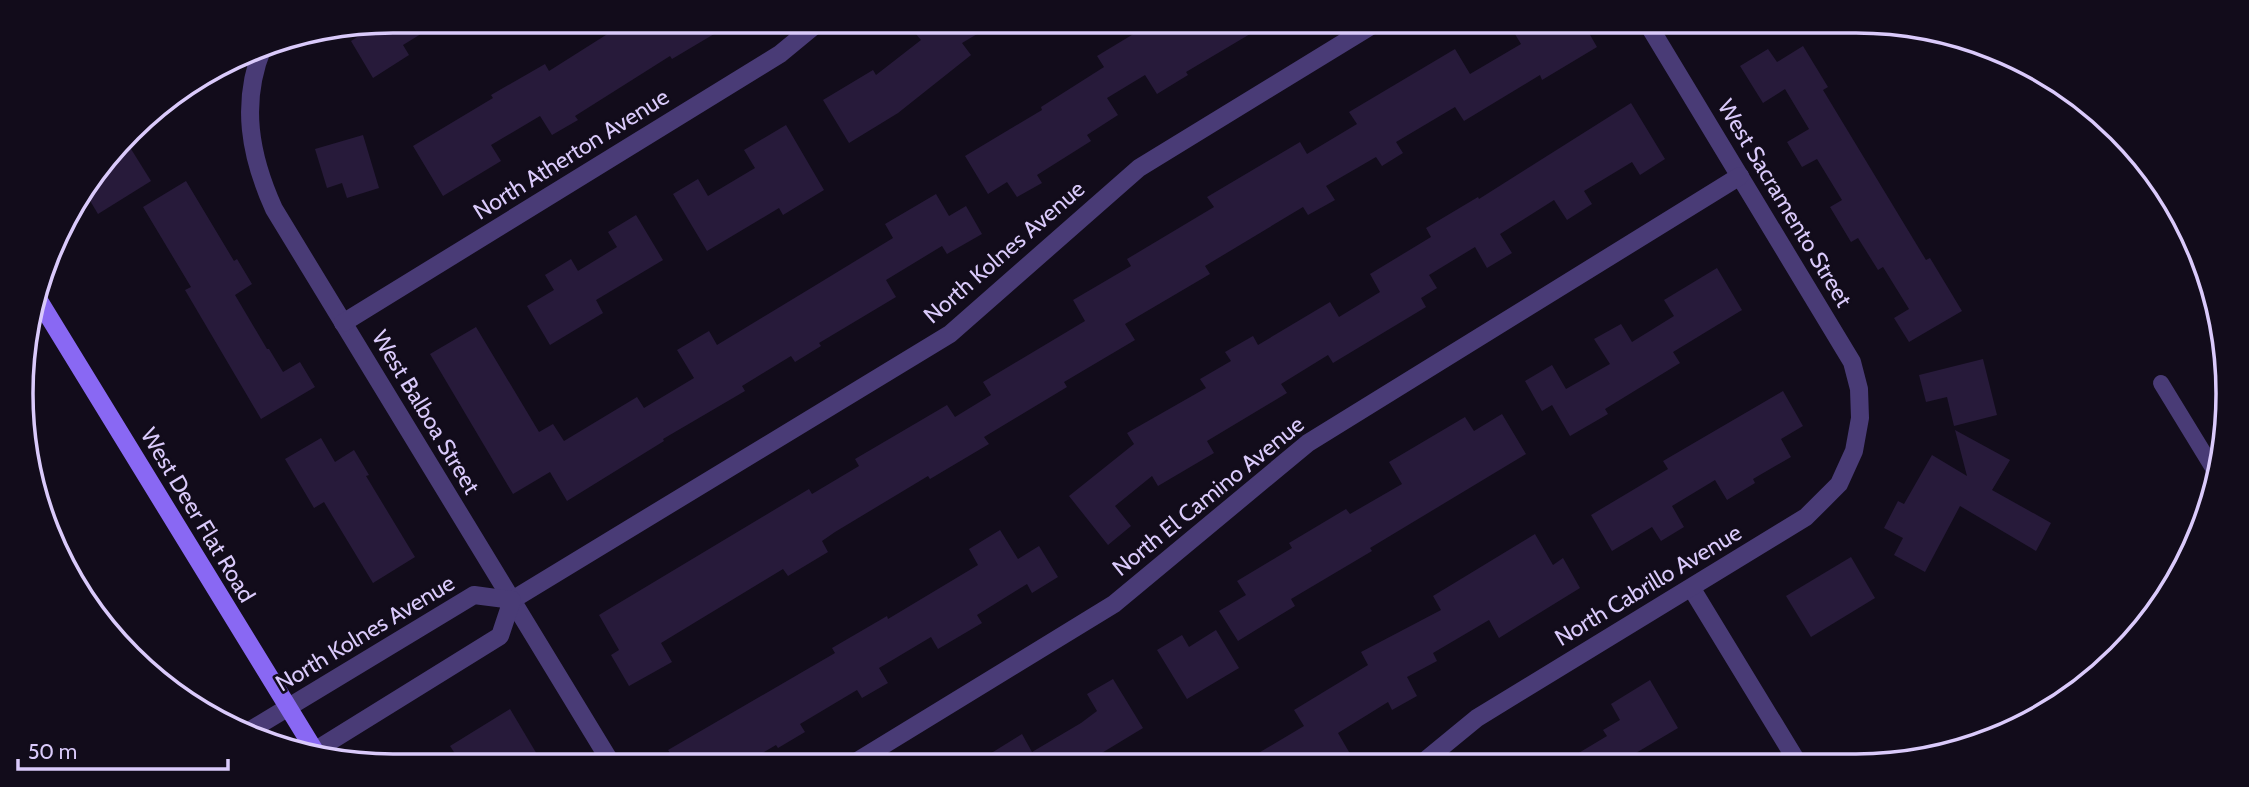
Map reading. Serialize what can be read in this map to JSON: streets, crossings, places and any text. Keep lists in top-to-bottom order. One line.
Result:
{"streets":{"main road":["West Deer Flat Road"],"street":["North Atherton Avenue","West Sacramento Street","North Kolnes Avenue","West Balboa Street","North El Camino Avenue","North Cabrillo Avenue"]},"crossings":[["North Atherton Avenue","West Balboa Street"],["West Sacramento Street","North El Camino Avenue"],["West Sacramento Street","North Cabrillo Avenue"],["North Kolnes Avenue","West Balboa Street"],["North Kolnes Avenue","West Deer Flat Road"]],"scale_bar":"50 m"}
